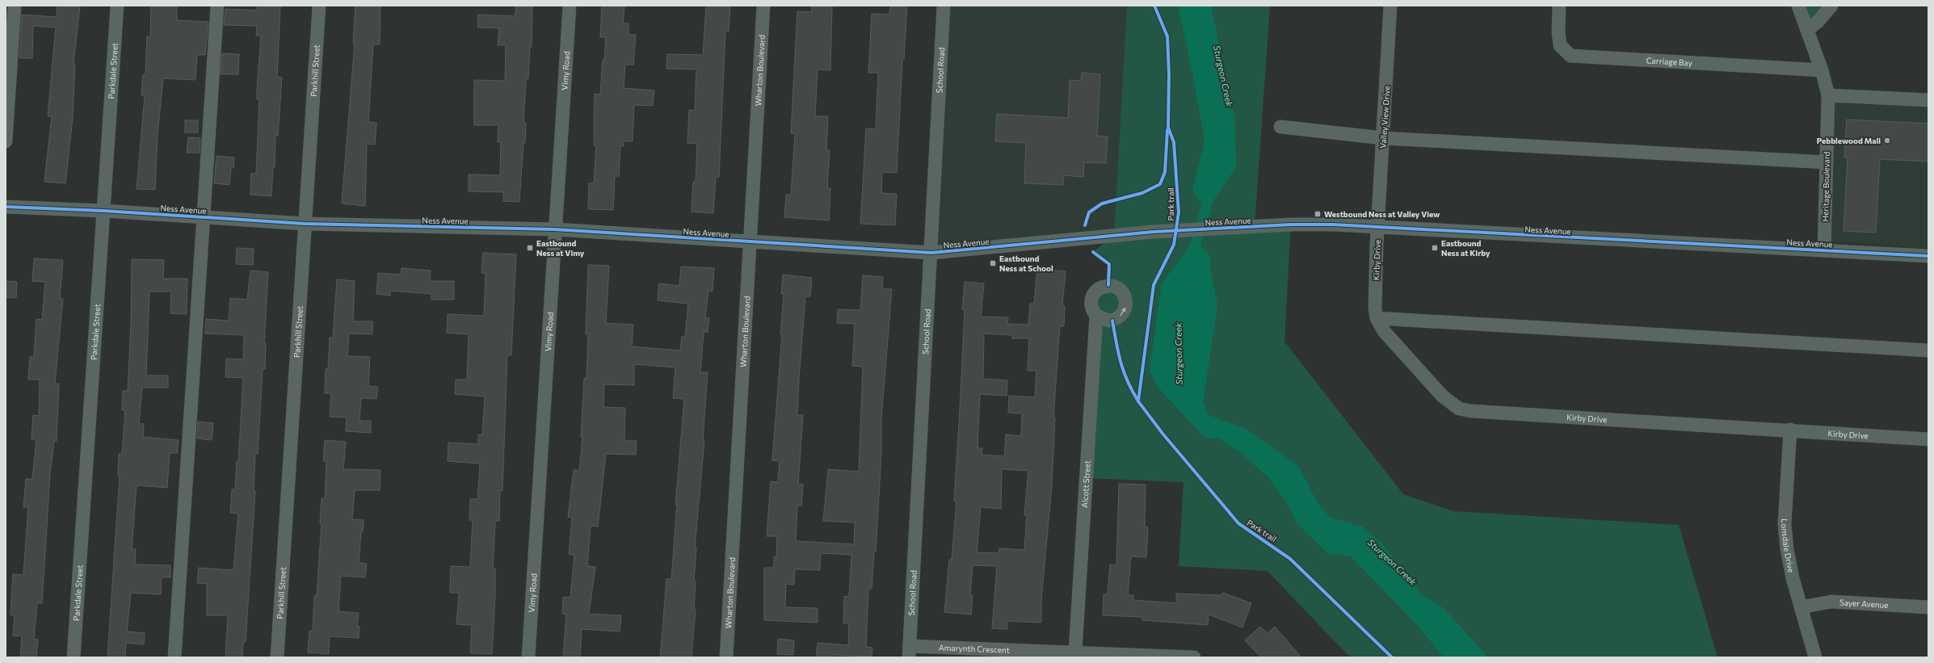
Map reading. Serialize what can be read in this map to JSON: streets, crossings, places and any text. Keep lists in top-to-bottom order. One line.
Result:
{"streets":{"street":["Carriage Bay","Parkdale Street","Parkhill Street","Vimy Road","Wharton Boulevard","School Road","Valley View Drive","Heritage Boulevard","Ness Avenue","Kirby Drive","Alcott Street","Lonsdale Drive","Sayer Avenue","Amarynth Crescent"],"cycle path":["Park trail"]},"crossings":[["Carriage Bay","Heritage Boulevard"],["Parkdale Street","Ness Avenue"],["Parkhill Street","Ness Avenue"],["Vimy Road","Ness Avenue"],["Wharton Boulevard","Ness Avenue"],["School Road","Ness Avenue"],["School Road","Amarynth Crescent"],["Valley View Drive","Ness Avenue"],["Valley View Drive","Kirby Drive"],["Heritage Boulevard","Ness Avenue"],["Ness Avenue","Kirby Drive"],["Kirby Drive","Lonsdale Drive"],["Alcott Street","Amarynth Crescent"],["Lonsdale Drive","Sayer Avenue"]],"water":["Sturgeon Creek"],"places":{"other":["Pebblewood Mall"],"transit":["Westbound Ness at Valley View","Eastbound Ness at Vimy","Eastbound Ness at Kirby","Eastbound Ness at School"]}}
